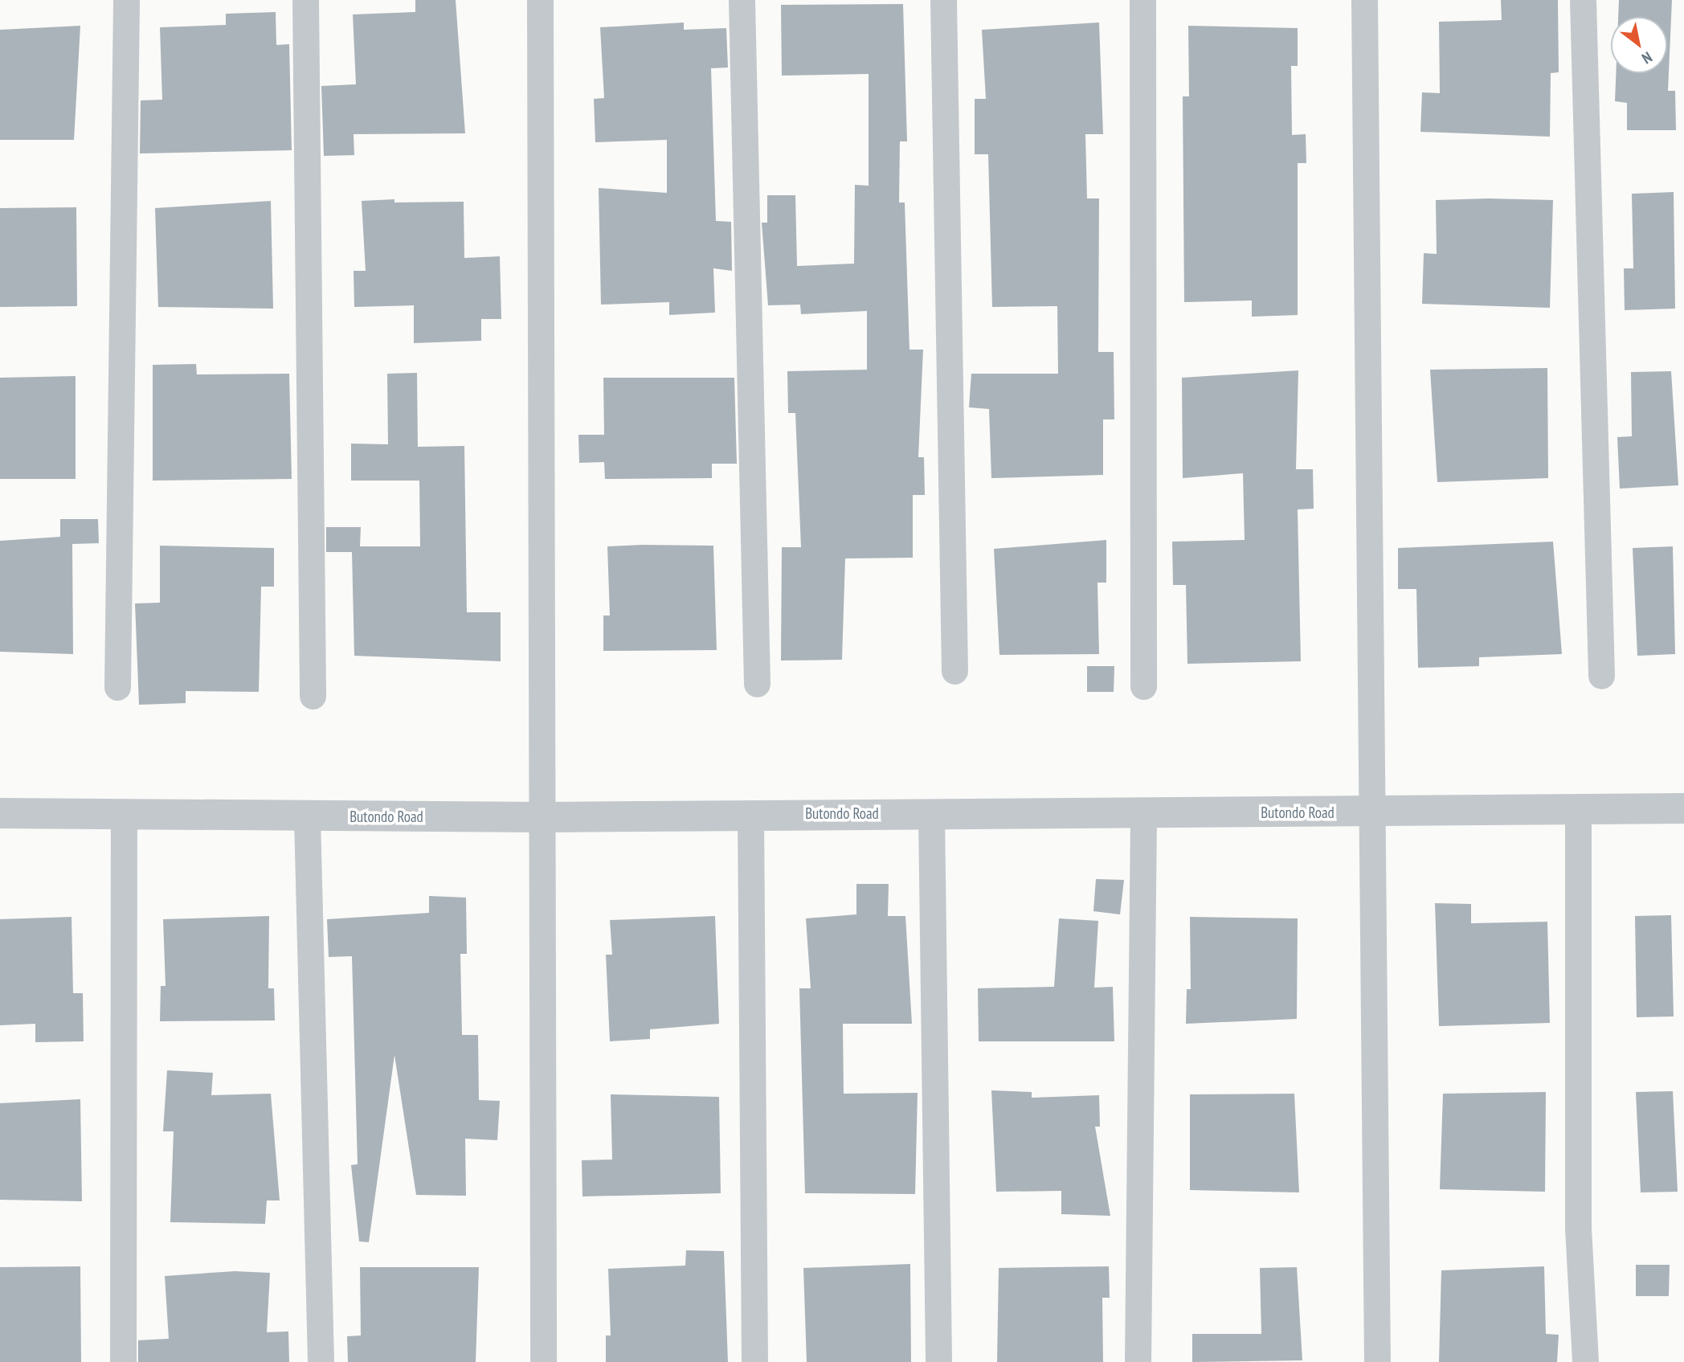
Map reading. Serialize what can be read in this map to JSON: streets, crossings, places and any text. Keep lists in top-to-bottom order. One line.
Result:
{"streets":{"street":["Butondo Road"]},"north":"bottom right"}
